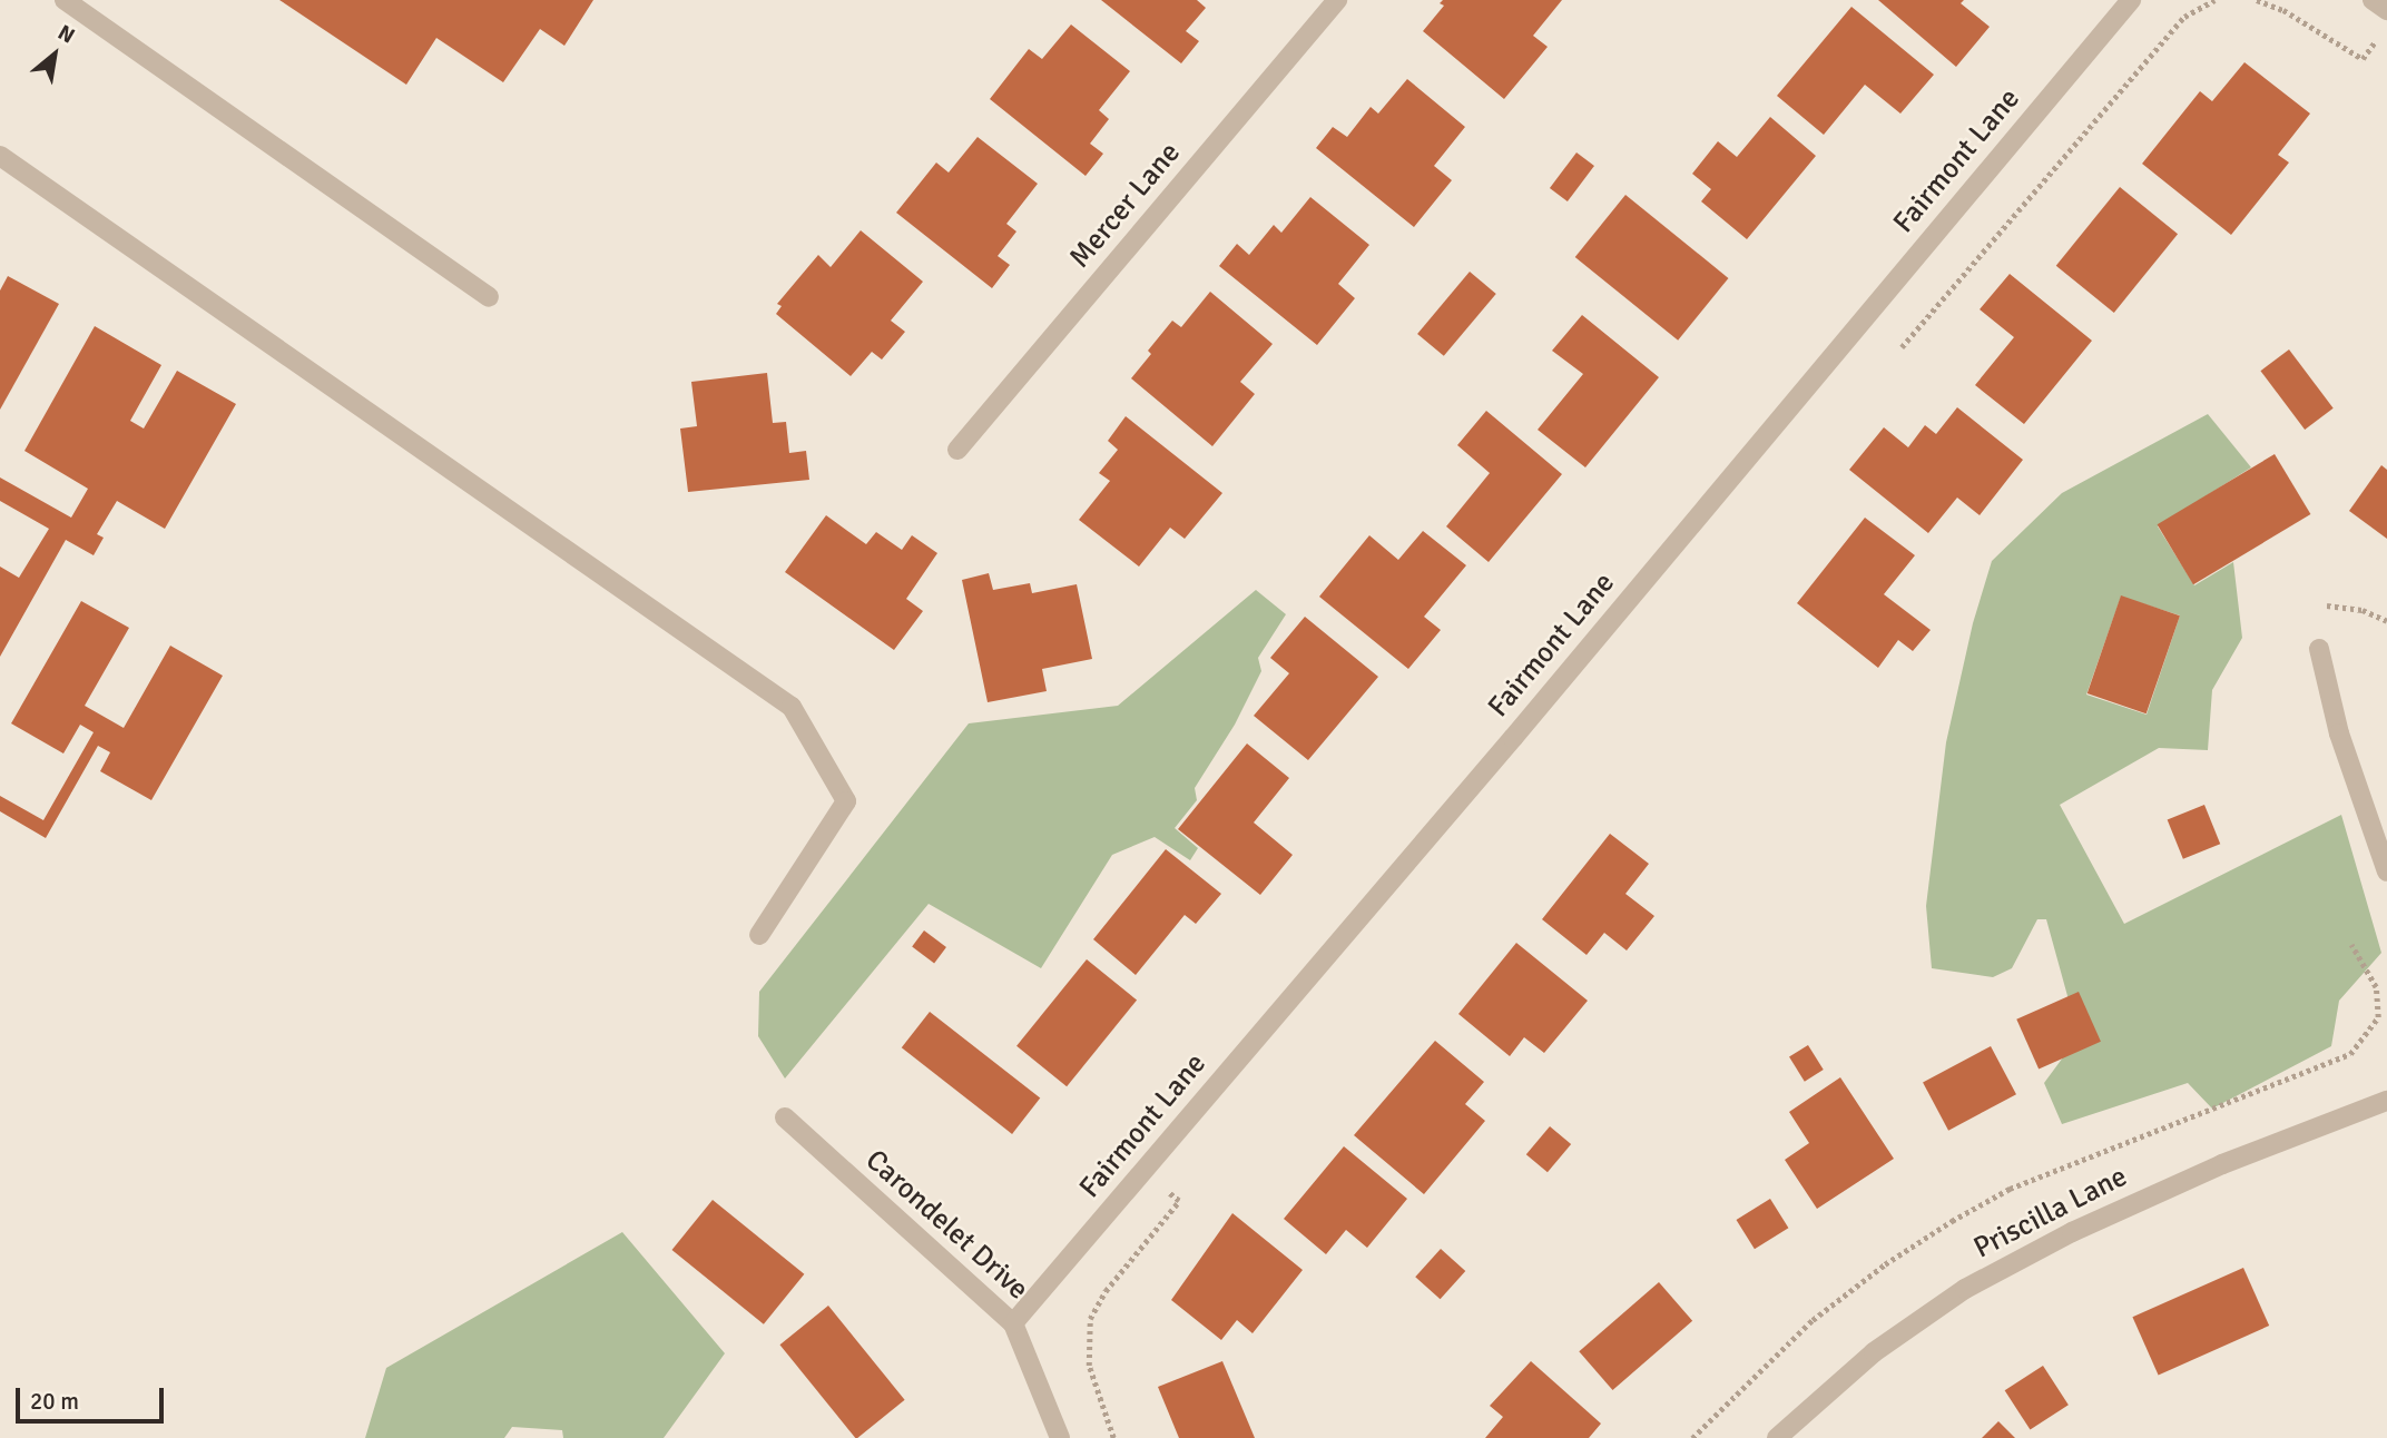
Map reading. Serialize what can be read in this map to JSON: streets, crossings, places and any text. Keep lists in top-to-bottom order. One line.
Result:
{"streets":{"street":["Fairmont Lane","Mercer Lane","Priscilla Lane","Carondelet Drive"]},"crossings":[["Fairmont Lane","Carondelet Drive"]],"scale_bar":"20 m","north":"top right"}
